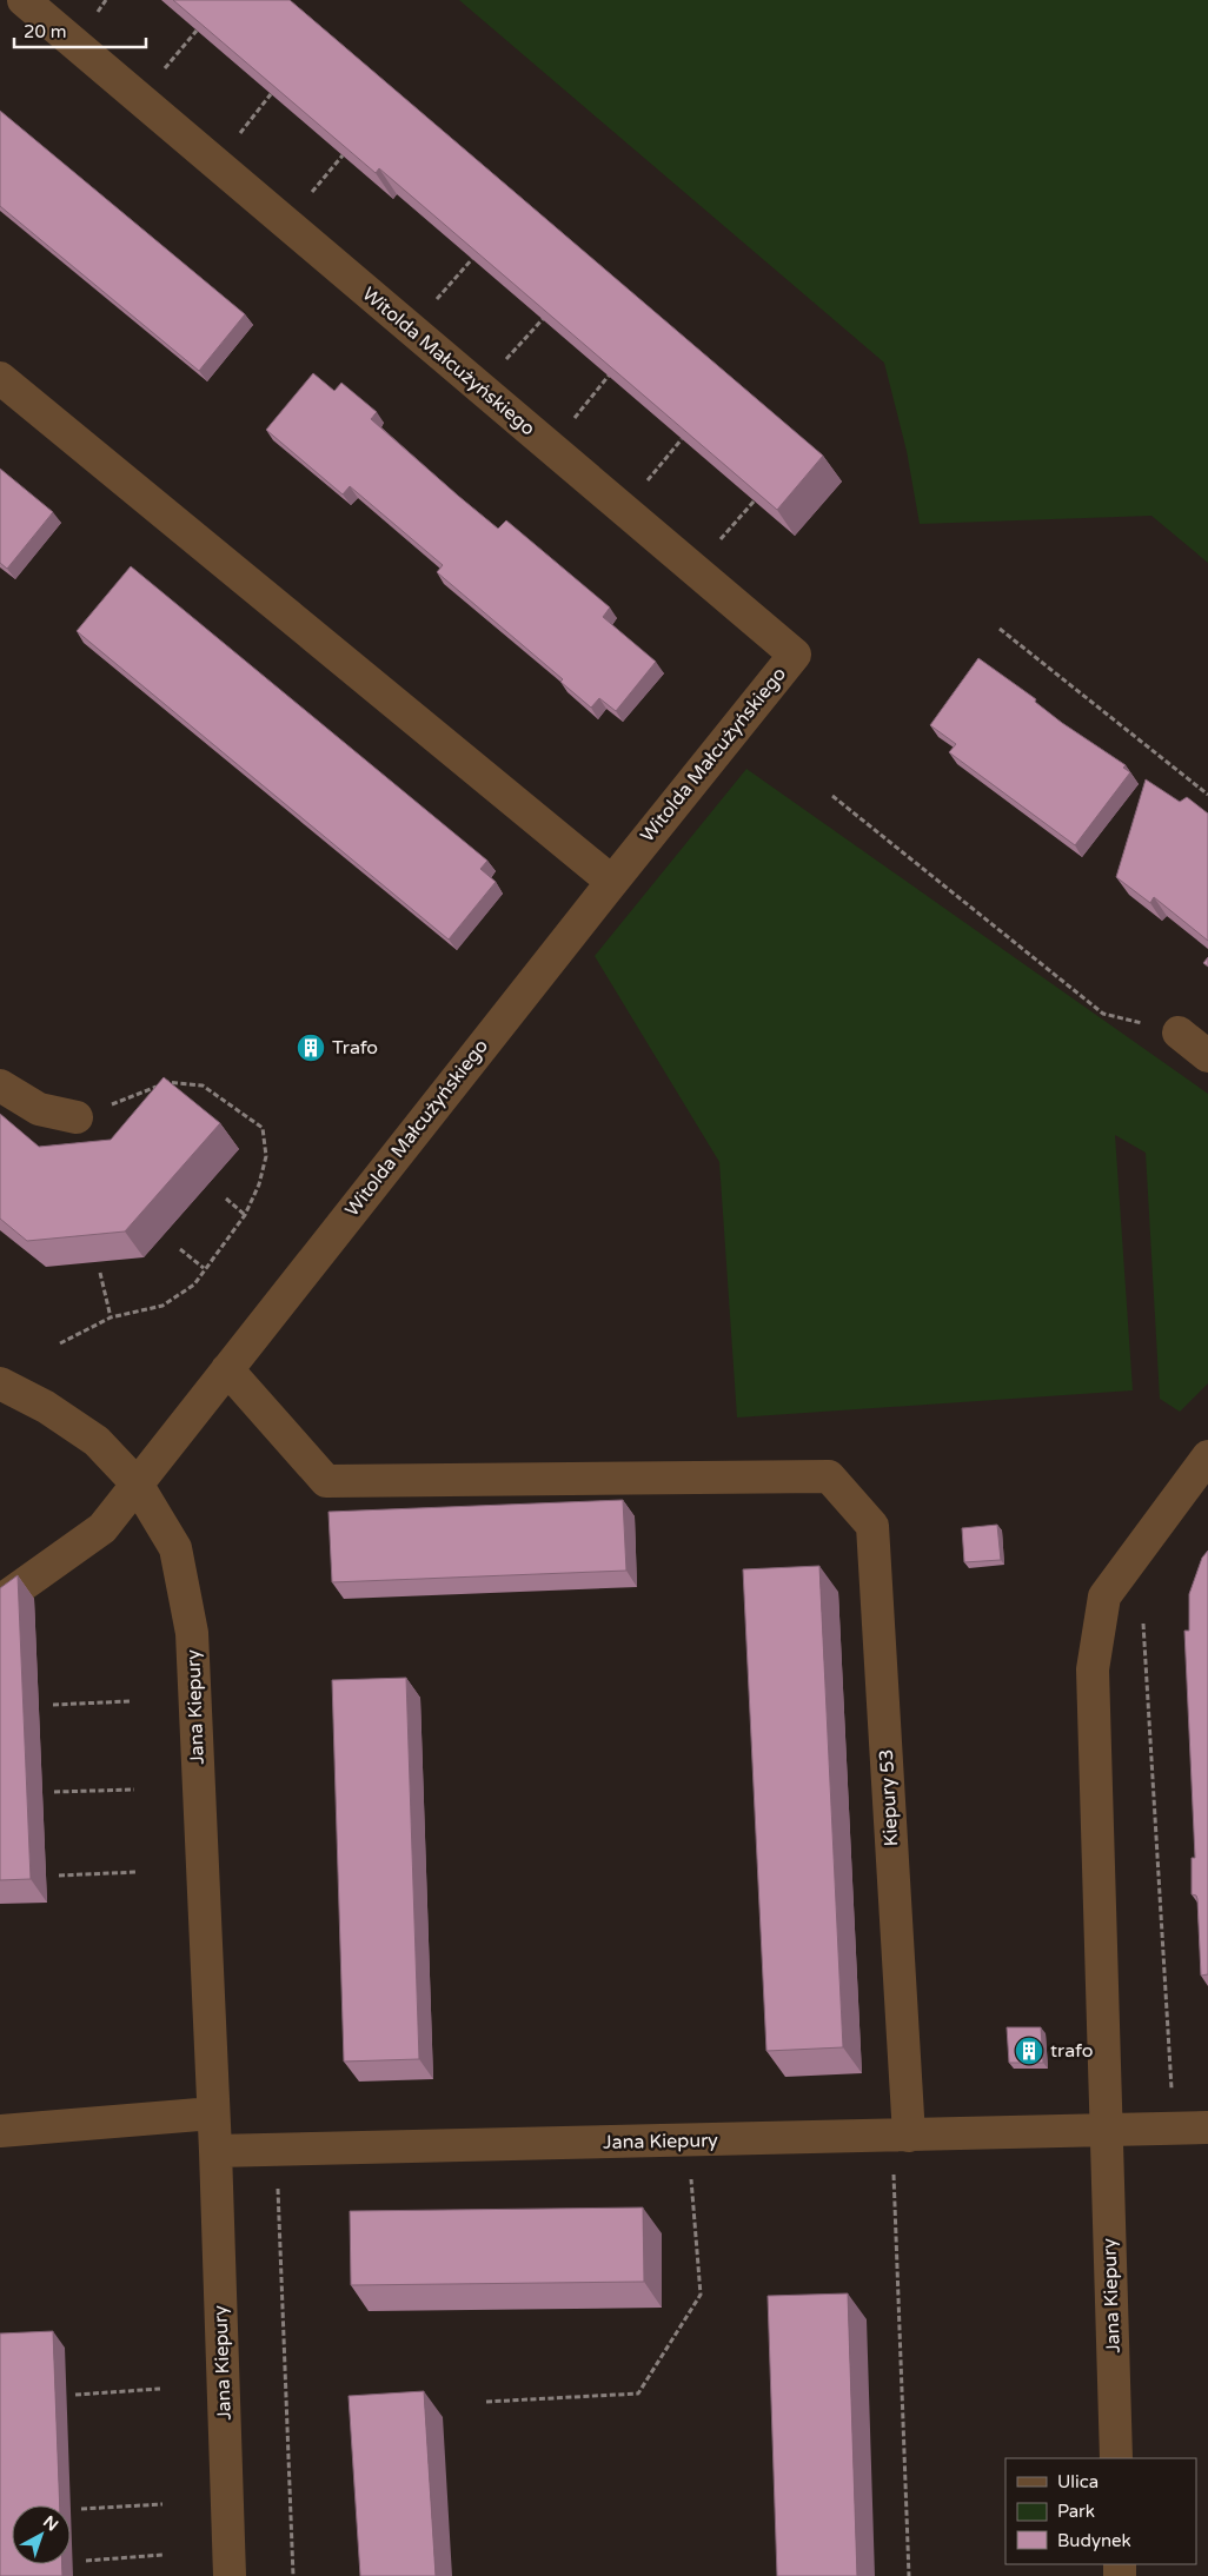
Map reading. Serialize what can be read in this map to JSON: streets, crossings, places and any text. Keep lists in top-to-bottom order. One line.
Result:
{"streets":{"street":["Witolda Małcużyńskiego","Jana Kiepury","Kiepury 53"]},"crossings":[["Witolda Małcużyńskiego","Jana Kiepury"],["Witolda Małcużyńskiego","Kiepury 53"],["Jana Kiepury","Kiepury 53"]],"places":{"building":["Trafo","trafo"]},"legend":["Ulica","Park","Budynek"],"scale_bar":"20 m","north":"top right"}
